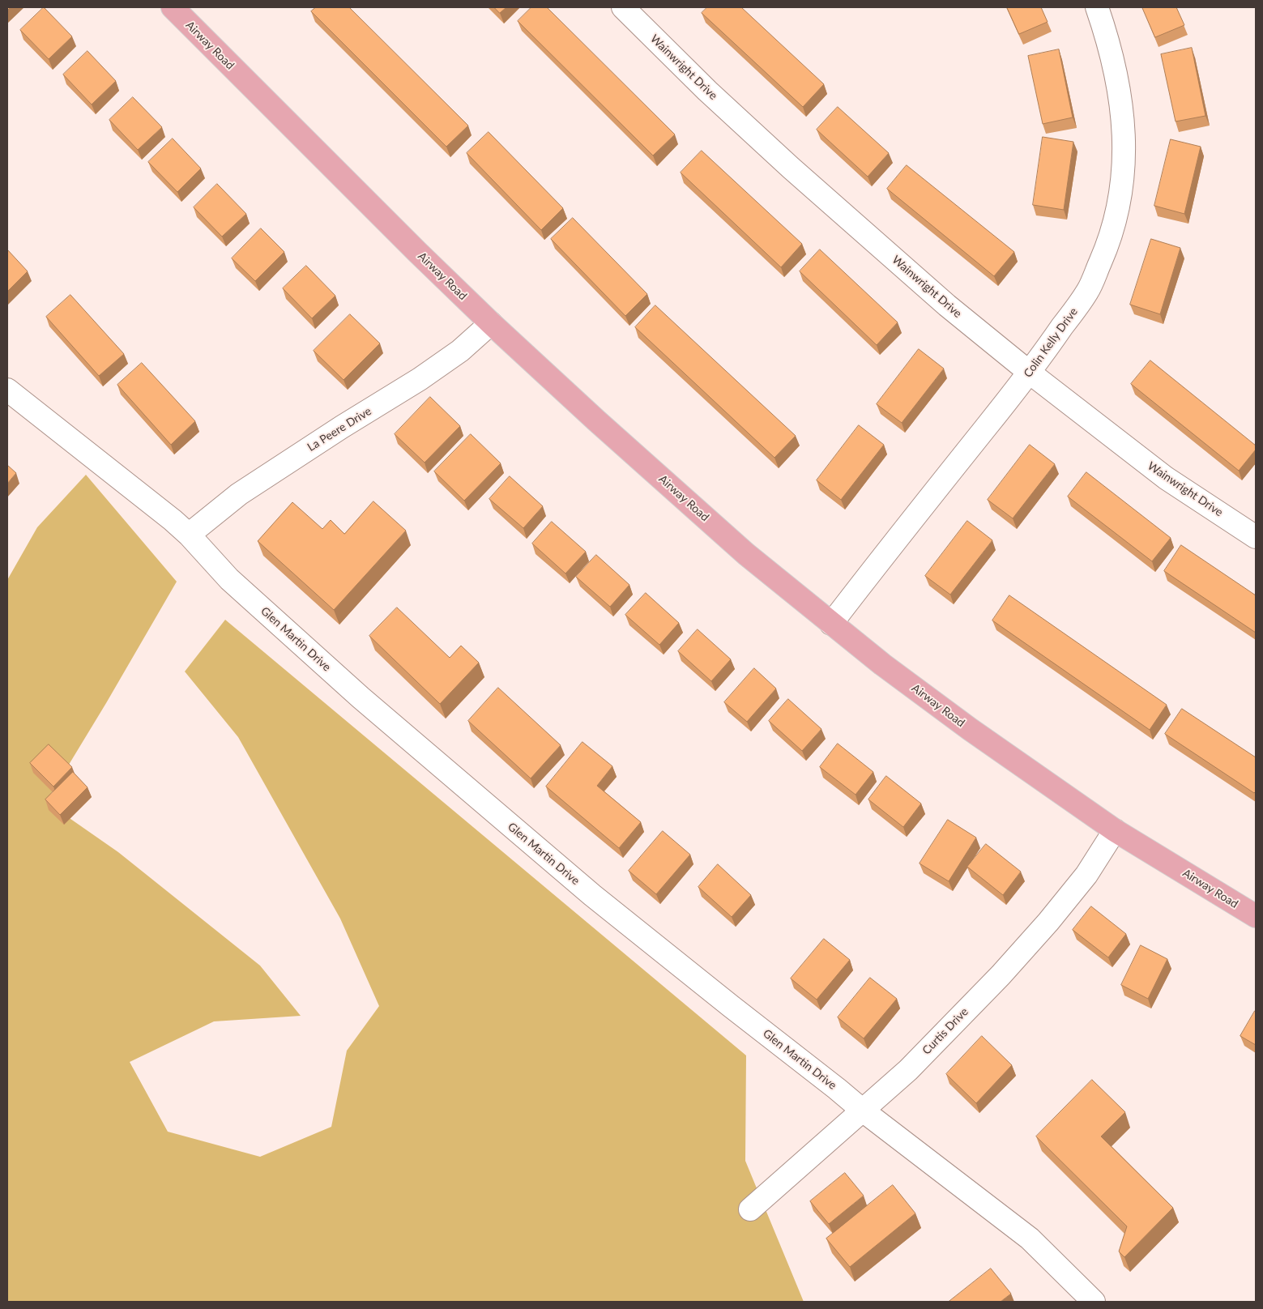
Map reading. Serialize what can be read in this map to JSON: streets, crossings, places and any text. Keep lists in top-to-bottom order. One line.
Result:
{"streets":{"main road":["Airway Road"],"street":["Wainwright Drive","Colin Kelly Drive","La Peere Drive","Glen Martin Drive","Curtis Drive"]},"crossings":[["Airway Road","Colin Kelly Drive"],["Airway Road","La Peere Drive"],["Airway Road","Curtis Drive"],["Wainwright Drive","Colin Kelly Drive"],["La Peere Drive","Glen Martin Drive"],["Glen Martin Drive","Curtis Drive"]]}
